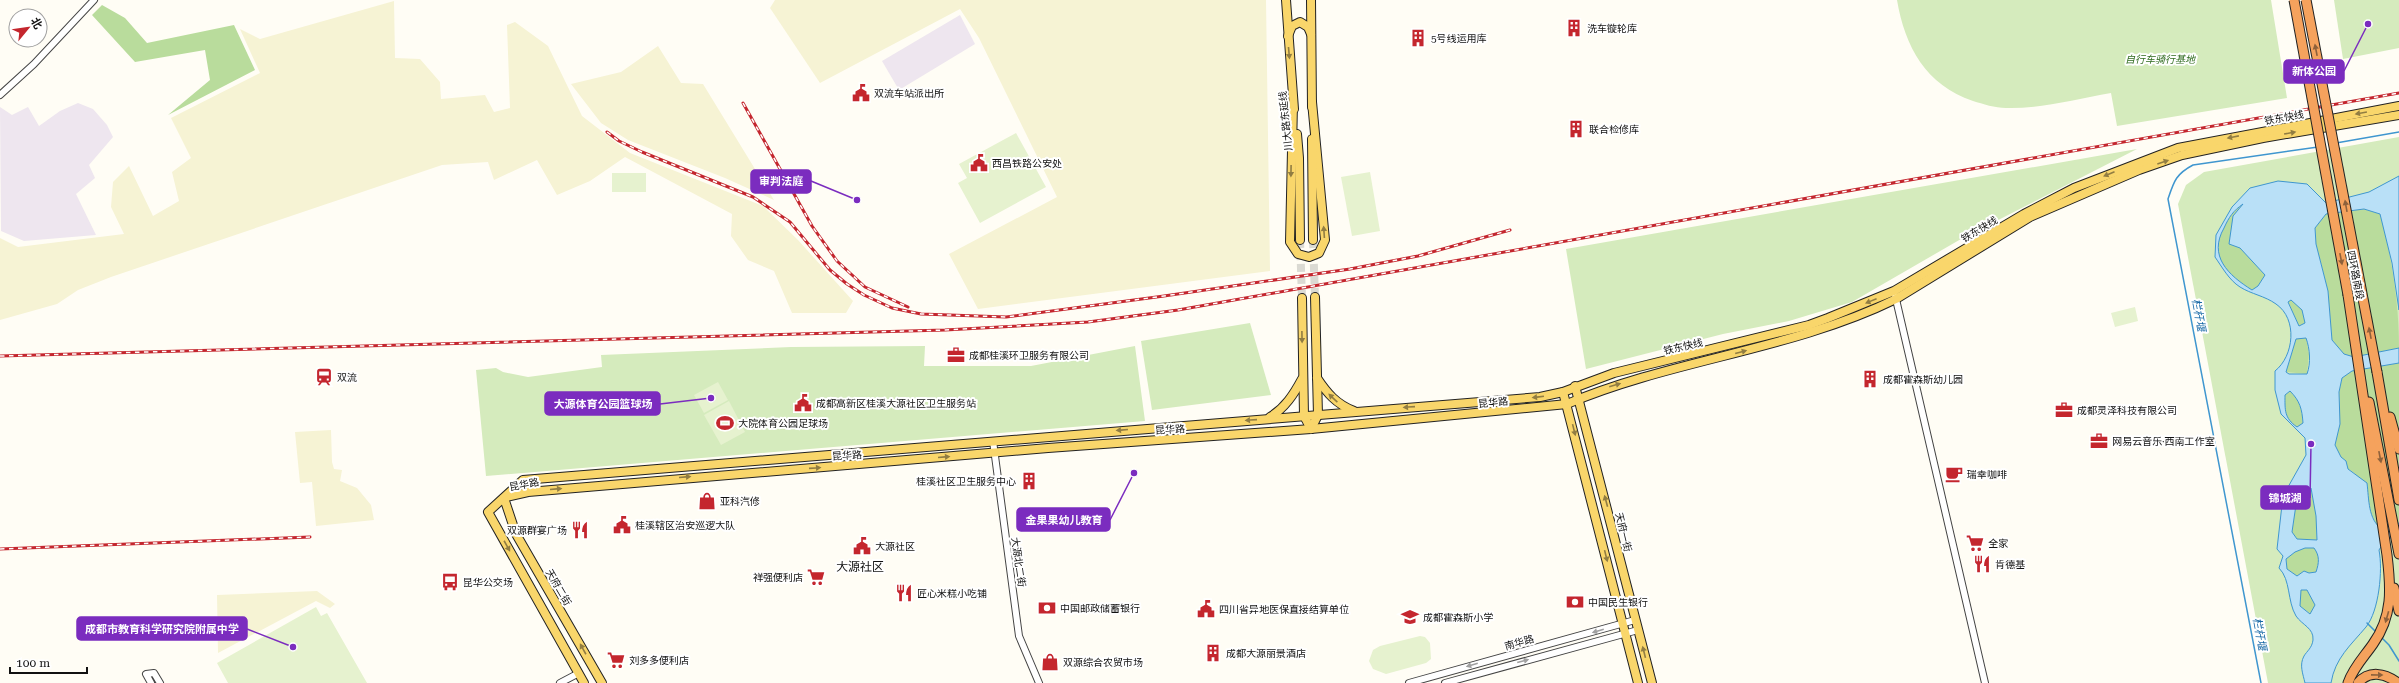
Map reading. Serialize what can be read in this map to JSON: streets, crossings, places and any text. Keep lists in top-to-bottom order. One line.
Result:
{"streets":{"highway":["四环路南段"],"main road":["铁东快线","川大路东延线","昆华路","天府一街","天府二街"],"street":["大源北二街","南华路"]},"crossings":[["铁东快线","昆华路"],["铁东快线","天府一街"],["昆华路","天府一街"],["昆华路","大源北二街"],["昆华路","天府二街"],["天府一街","南华路"]],"districts":["大源社区"],"water":["栏杆堰"],"parks":["自行车骑行基地"],"places":{"other":["新体公园","审判法庭","大源体育公园篮球场","锦城湖","金果果幼儿教育","成都市教育科学研究院附属中学"],"building":["洗车镟轮库","5号线运用库","联合检修库","成都霍森斯幼儿园","桂溪社区卫生服务中心","成都大源丽景酒店"],"public building":["双流车站派出所","西昌铁路公安处","成都高新区桂溪大源社区卫生服务站","桂溪辖区治安巡逻大队","大源社区","四川省异地医保直接结算单位"],"office":["成都桂溪环卫服务有限公司","成都灵泽科技有限公司","网易云音乐·西南工作室"],"station":["双流"],"sports":["大院体育公园足球场"],"cafe":["瑞幸咖啡"],"shop":["亚科汽修","双源综合农贸市场"],"restaurant":["双源群宴广场","肯德基","匠心米糕小吃铺"],"supermarket":["全家","祥强便利店","刘多多便利店"],"bus stop":["昆华公交场"],"bank":["中国民生银行","中国邮政储蓄银行"],"school or university":["成都霍森斯小学"]},"scale_bar":"100 m","north":"top right"}
